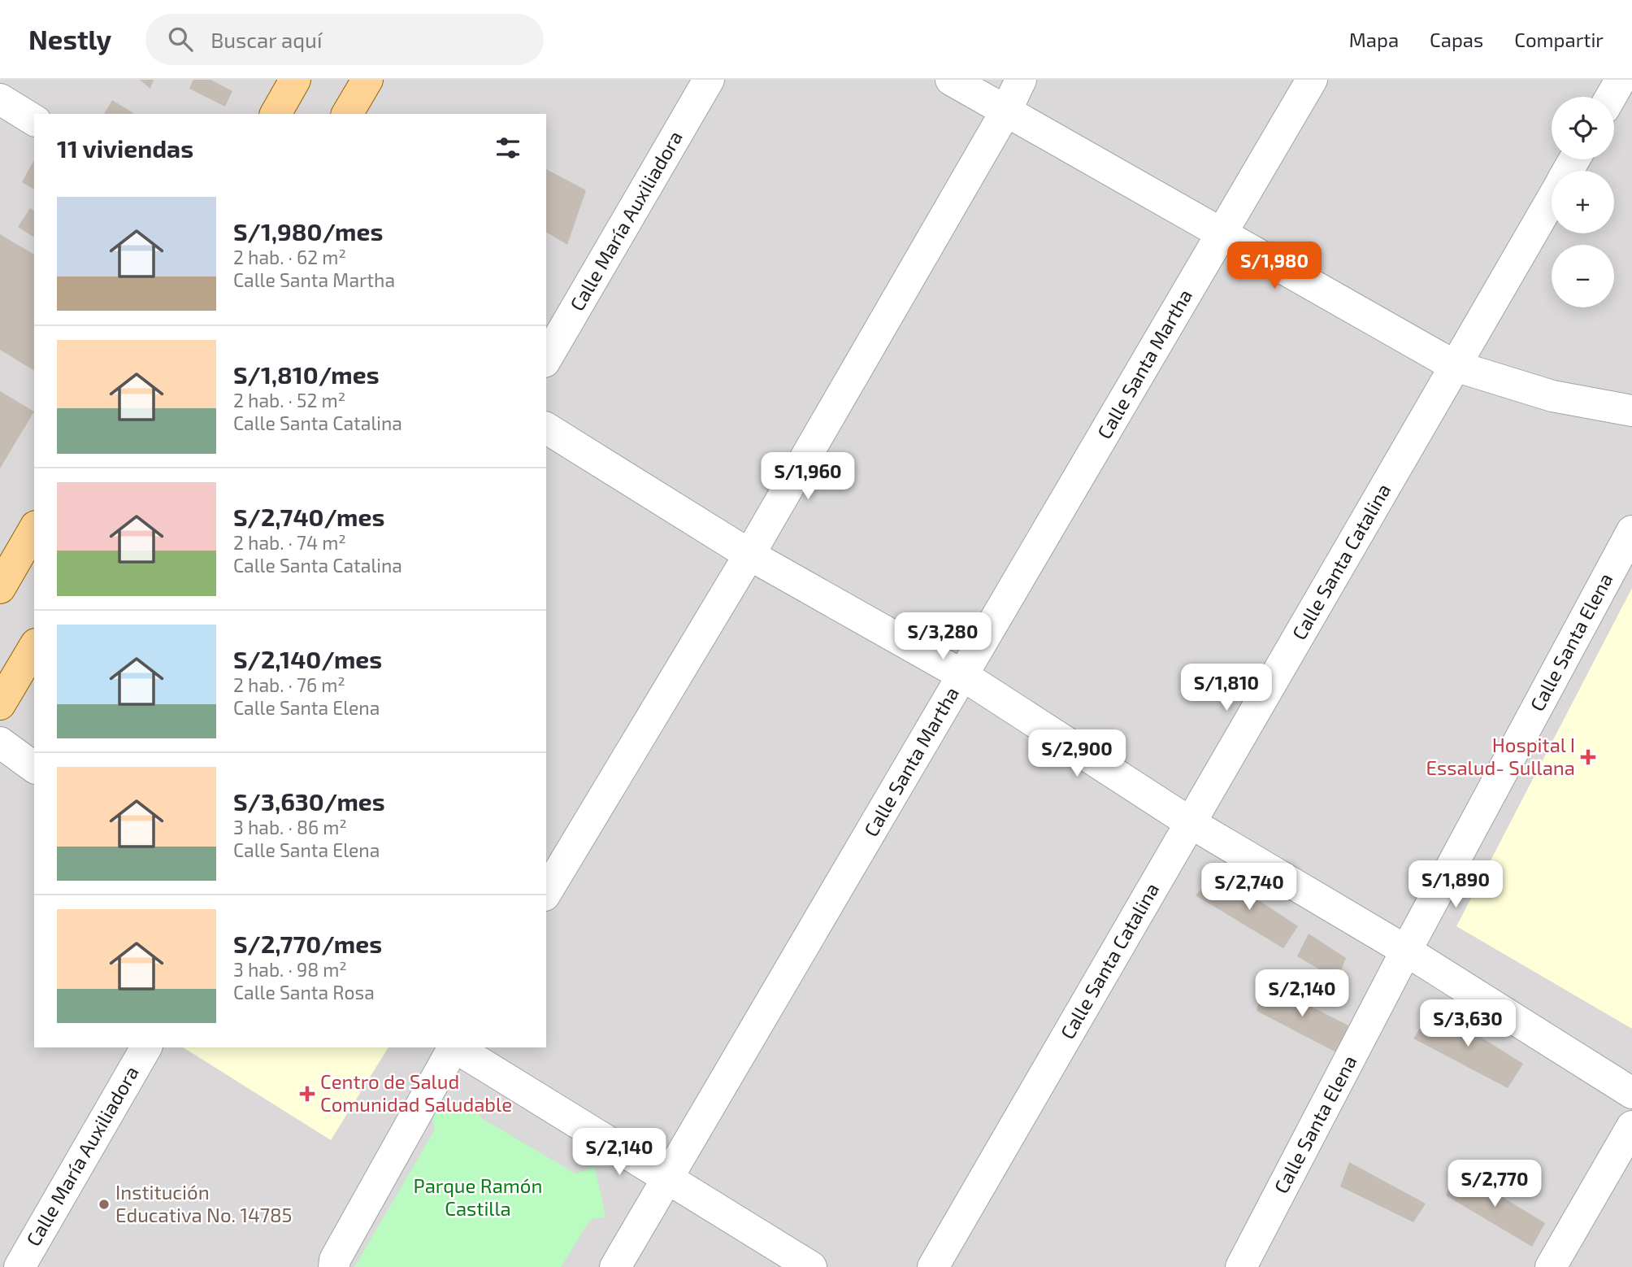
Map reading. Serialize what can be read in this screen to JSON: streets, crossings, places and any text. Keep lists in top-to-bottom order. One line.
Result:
{"streets":{"street":["Calle María Auxiliadora","Calle Santa Martha","Calle Santa Catalina","Calle Santa Elena"]},"parks":["Parque Ramón Castilla"],"places":{"health":["Hospital I Essalud- Sullana","Centro de Salud Comunidad Saludable"],"other":["Institución Educativa No. 14785"]},"page":{"header":"Nestly","search":"Buscar aquí","nav":["Mapa","Capas","Compartir"],"map_buttons":["+","−"],"heading":"11 viviendas","list":[{"name":"S/1,980/mes","note":"2 hab. · 62 m² · Calle Santa Martha"},{"name":"S/1,810/mes","note":"2 hab. · 52 m² · Calle Santa Catalina"},{"name":"S/2,740/mes","note":"2 hab. · 74 m² · Calle Santa Catalina"},{"name":"S/2,140/mes","note":"2 hab. · 76 m² · Calle Santa Elena"},{"name":"S/3,630/mes","note":"3 hab. · 86 m² · Calle Santa Elena"},{"name":"S/2,770/mes","note":"3 hab. · 98 m² · Calle Santa Rosa"}],"price":["S/1,980","S/1,960","S/3,280","S/1,810","S/2,900","S/1,890","S/2,740","S/2,140","S/3,630","S/2,140","S/2,770"]}}
